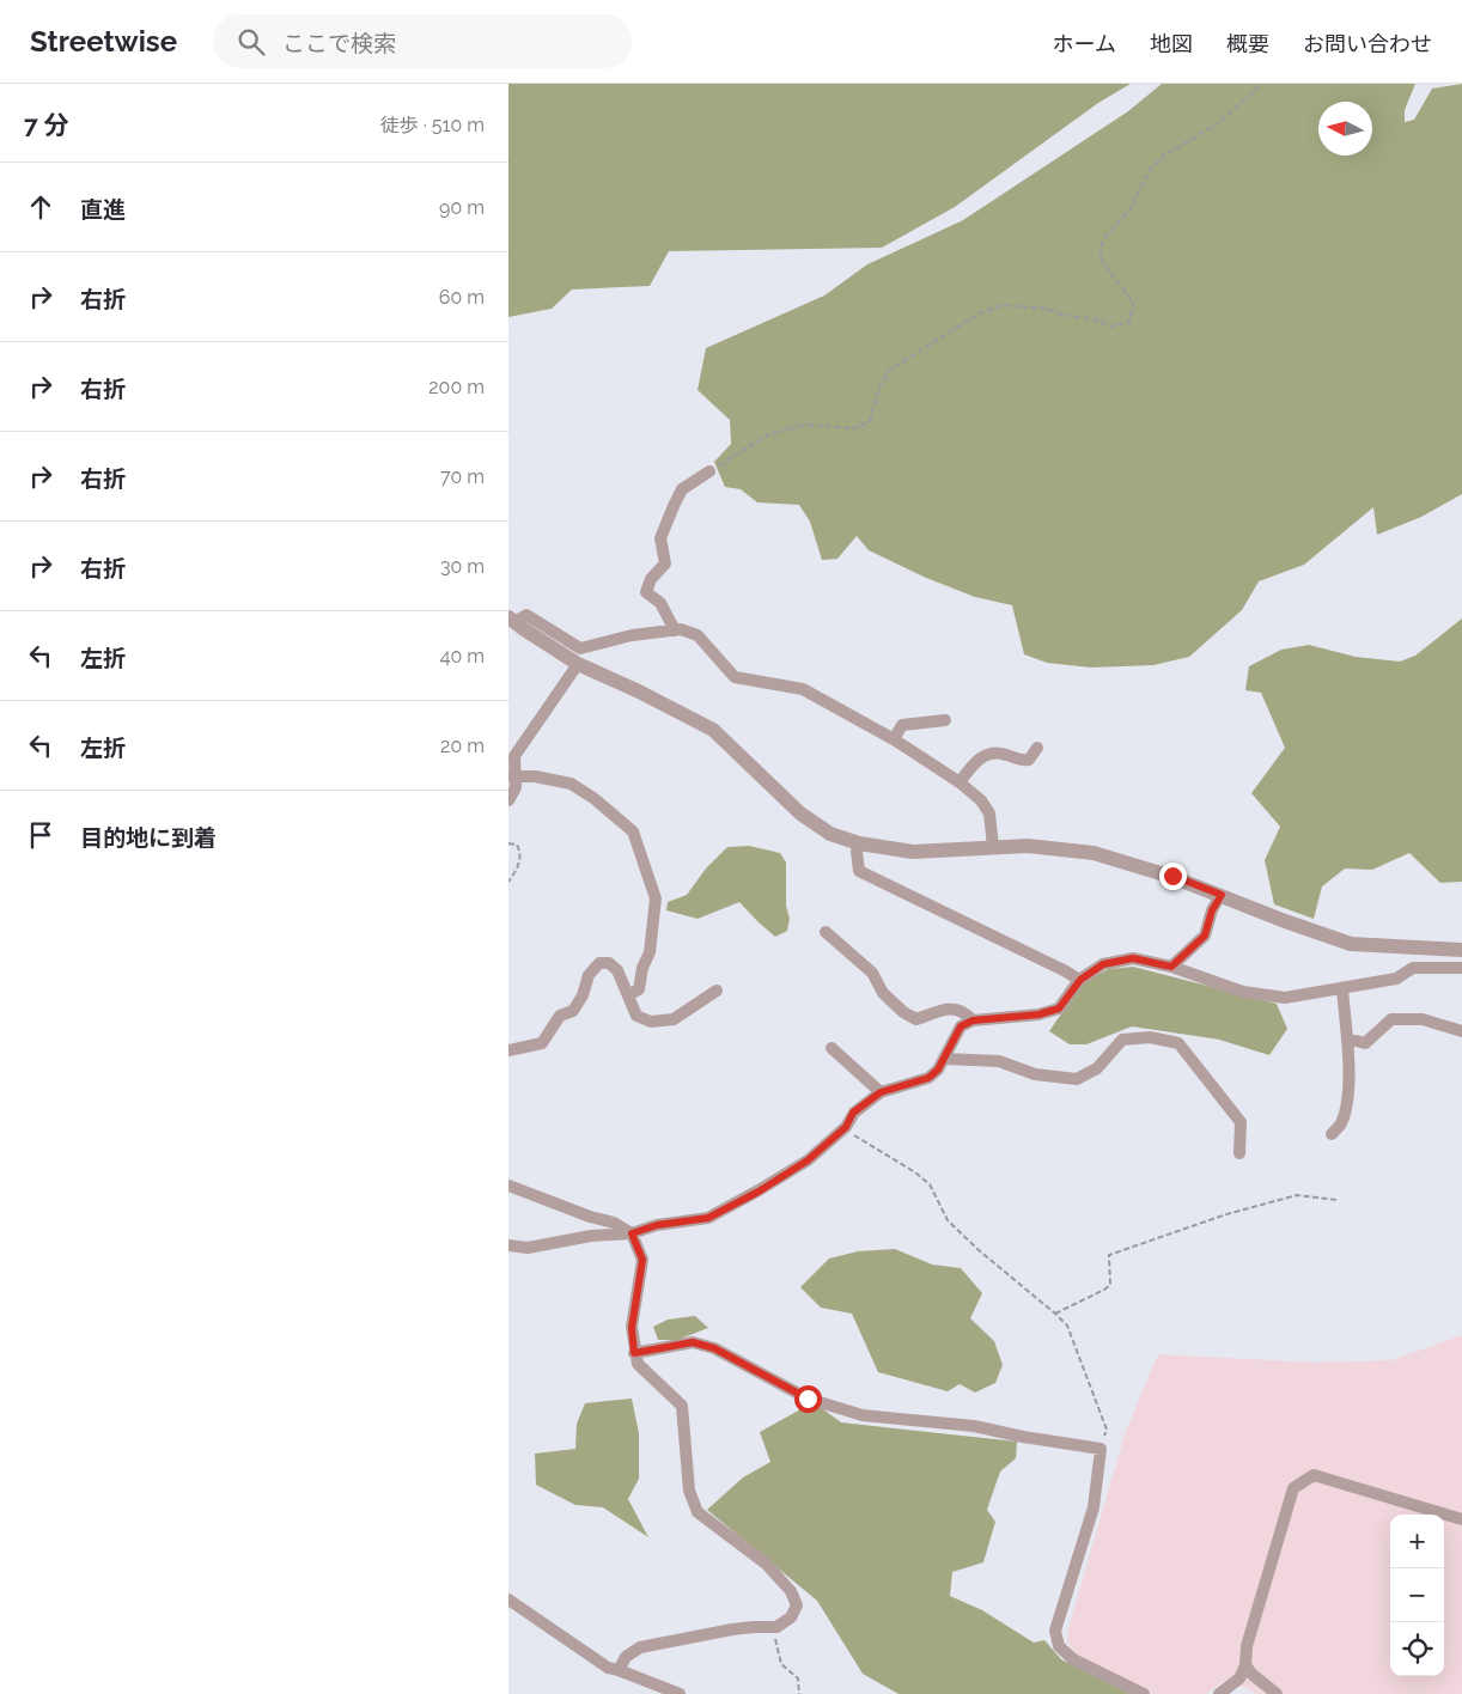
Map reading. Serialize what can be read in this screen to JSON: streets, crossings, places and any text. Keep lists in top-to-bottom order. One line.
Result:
{"north":"left","page":{"header":"Streetwise","search":"ここで検索","nav":["ホーム","地図","概要","お問い合わせ"],"heading":["7 分","徒歩 · 510 m"],"list":[["直進","90 m"],["右折","60 m"],["右折","200 m"],["右折","70 m"],["右折","30 m"],["左折","40 m"],["左折","20 m"],"目的地に到着"],"map_buttons":["+","−"]}}
